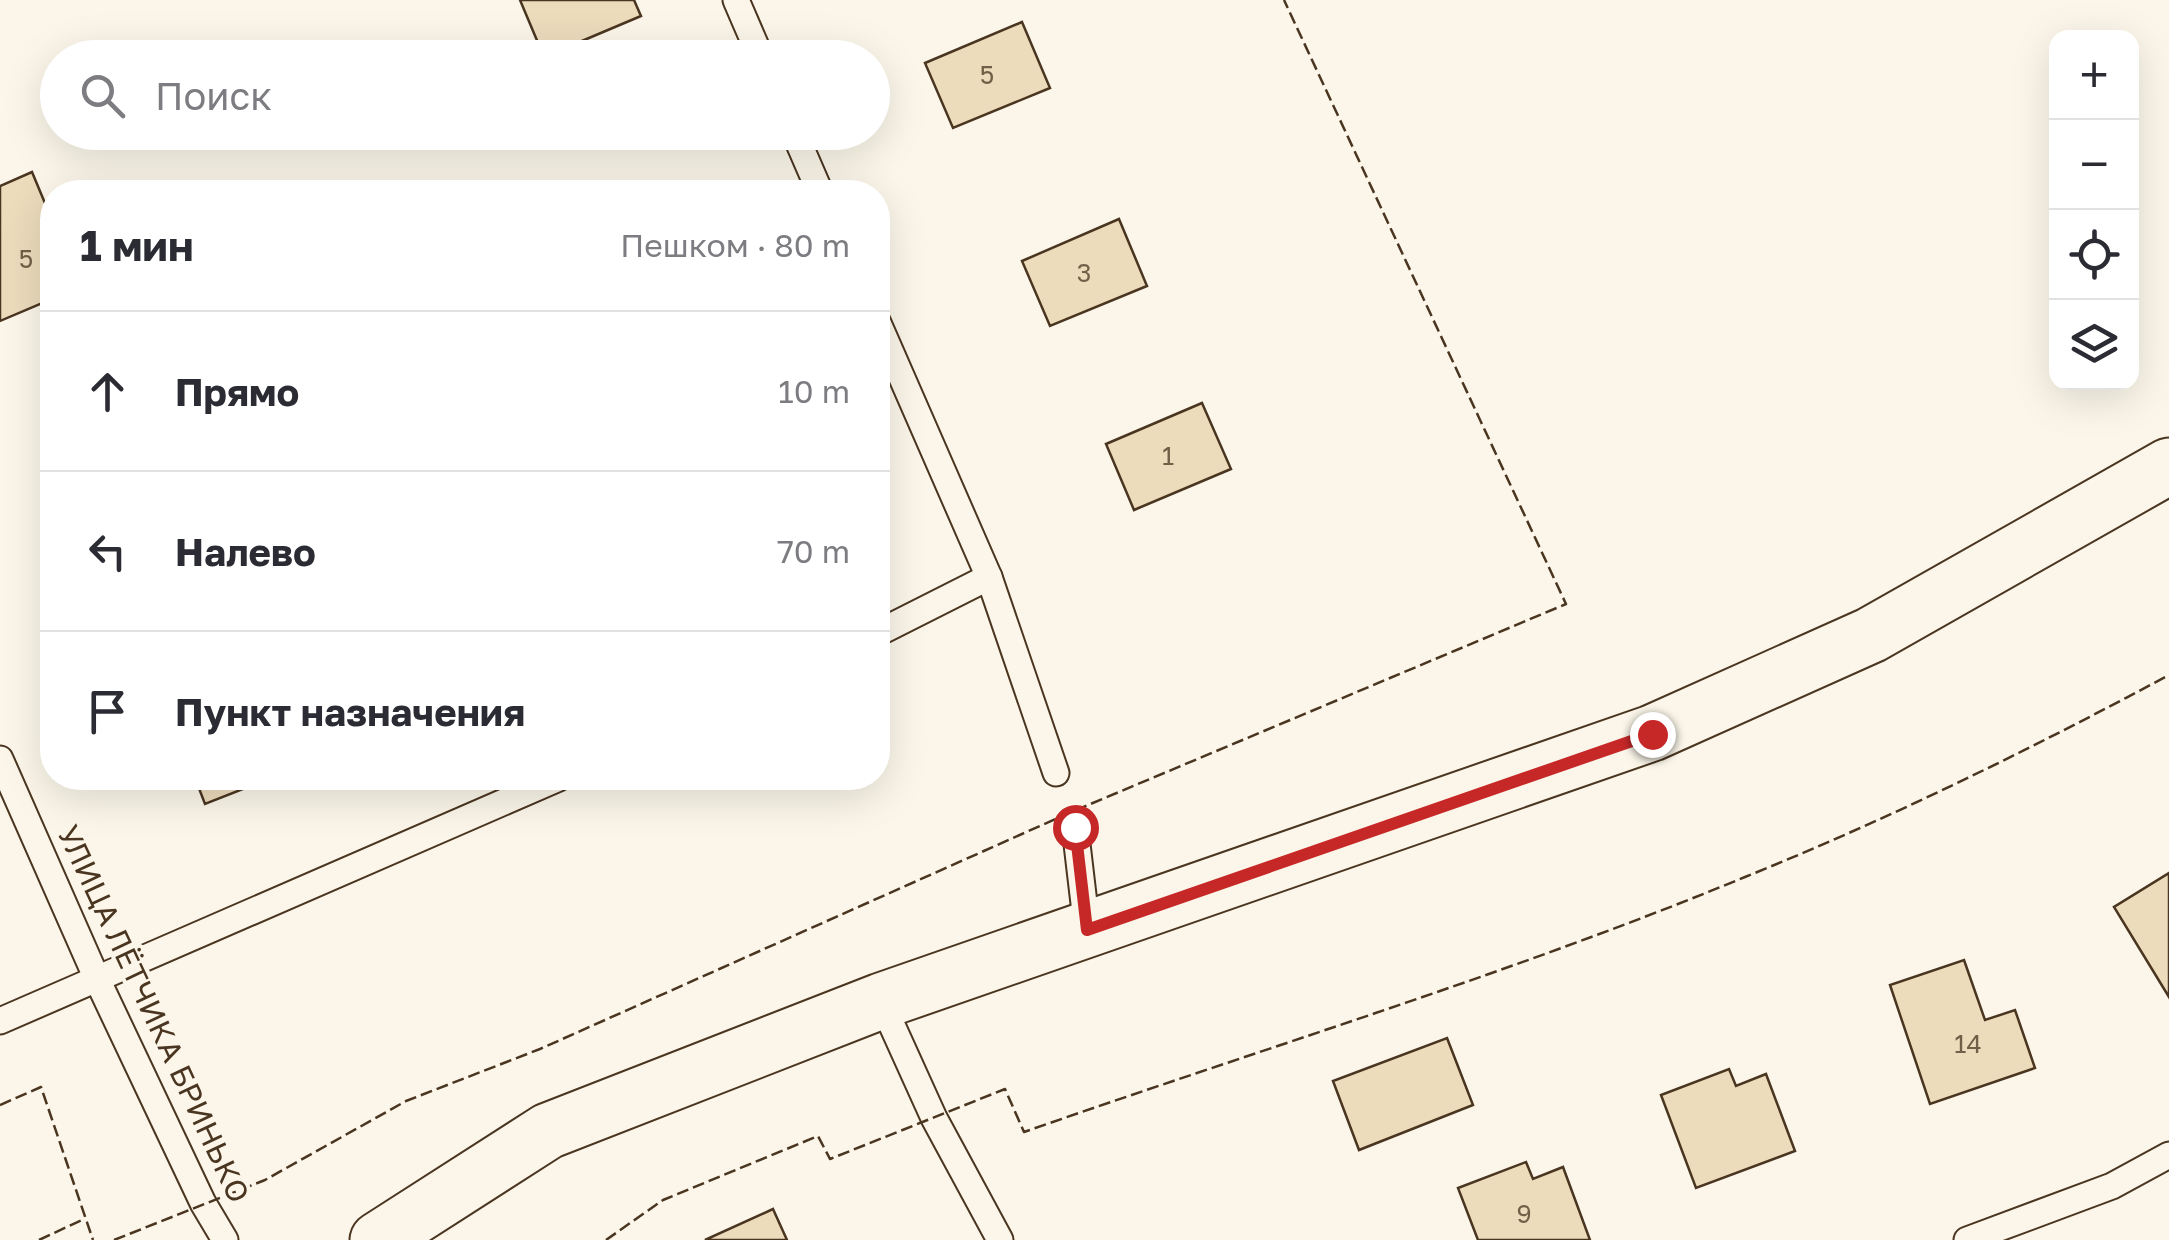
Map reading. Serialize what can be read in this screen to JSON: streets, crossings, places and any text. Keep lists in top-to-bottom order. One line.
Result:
{"streets":{"lane":["УЛИЦА ЛЁТЧИКА БРИНЬКО"]},"house_numbers":["5","5","3","1","14","9"],"page":{"map_buttons":["+","−"],"search":"Поиск","heading":["1 мин","Пешком · 80 m"],"list":[["Прямо","10 m"],["Налево","70 m"],"Пункт назначения"]}}
